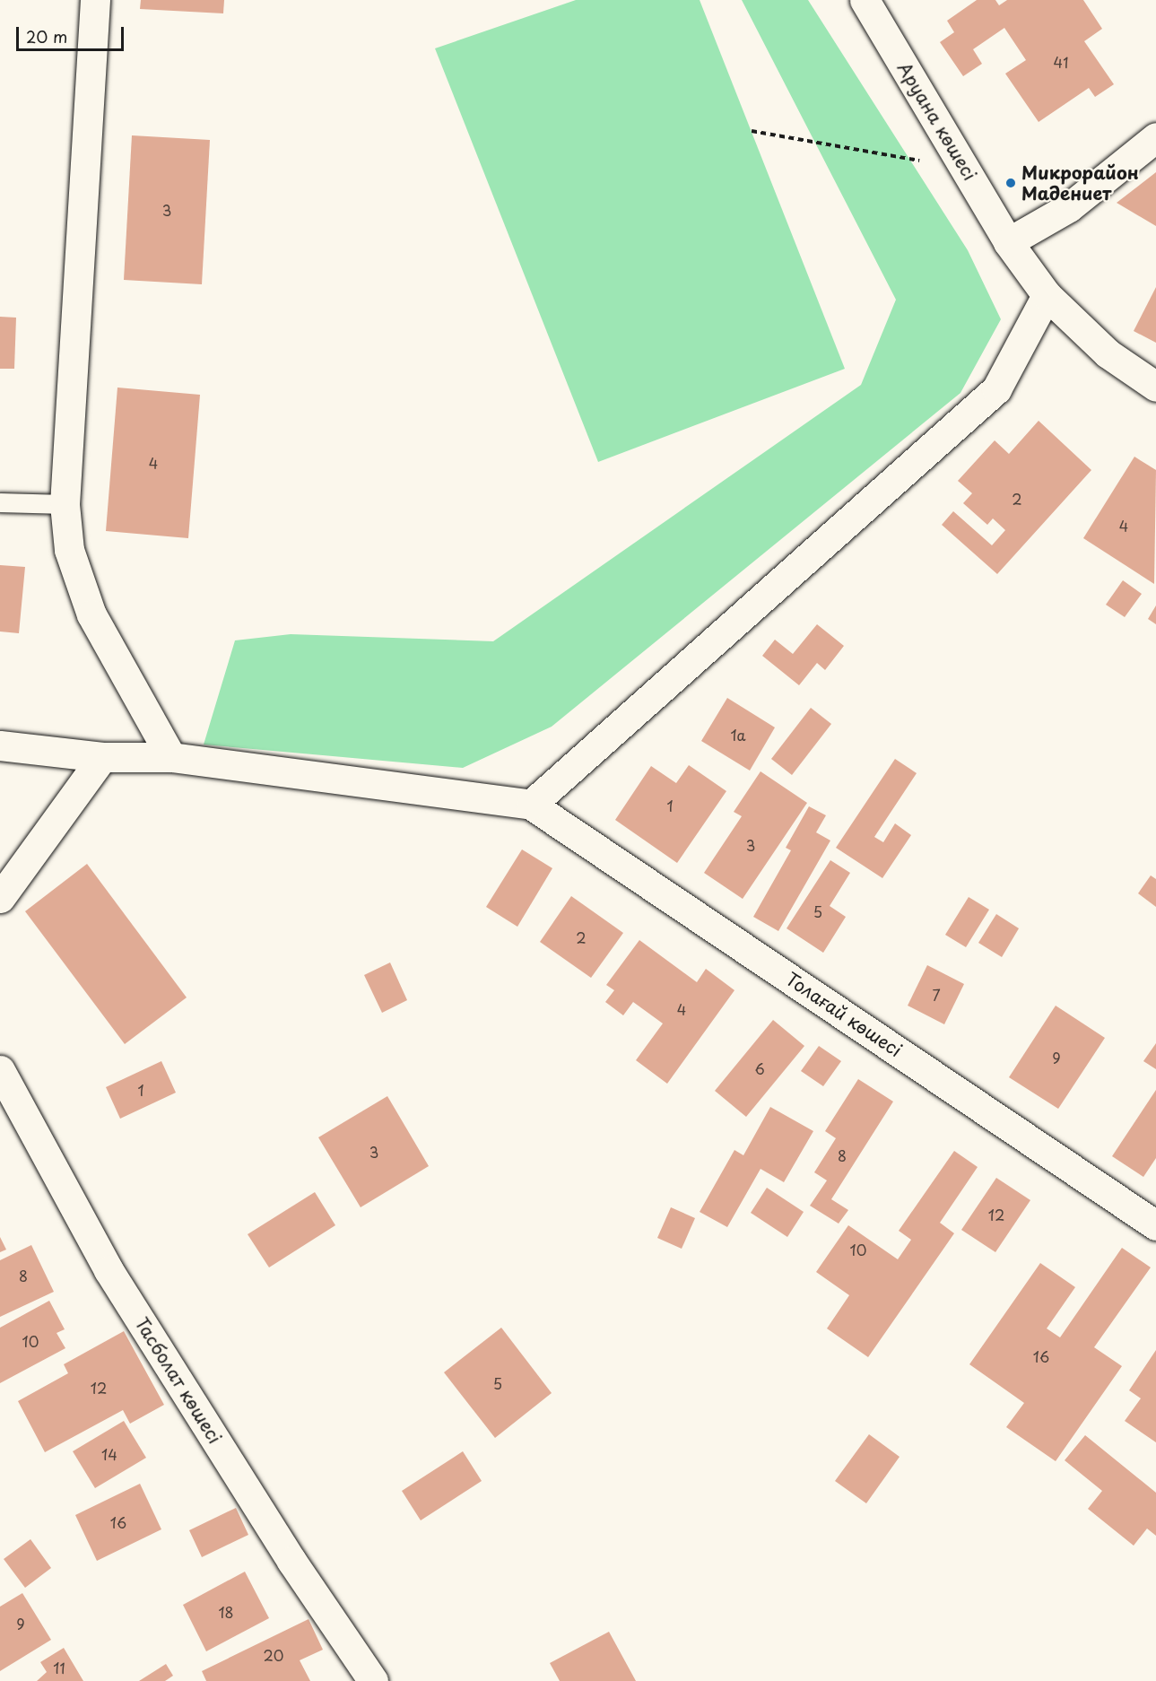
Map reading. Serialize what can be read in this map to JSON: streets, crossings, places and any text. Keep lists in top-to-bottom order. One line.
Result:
{"streets":{"street":["Аруана көшесі","Толағай көшесі","Тасболат көшесі"]},"places":["Микрорайон Мадениет"],"house_numbers":["41","3","4","2","4","1а","1","3","5","2","7","4","9","6","1","3","8","12","10","8","10","16","5","12","14","16","18","9","20","11"],"scale_bar":"20 m"}
